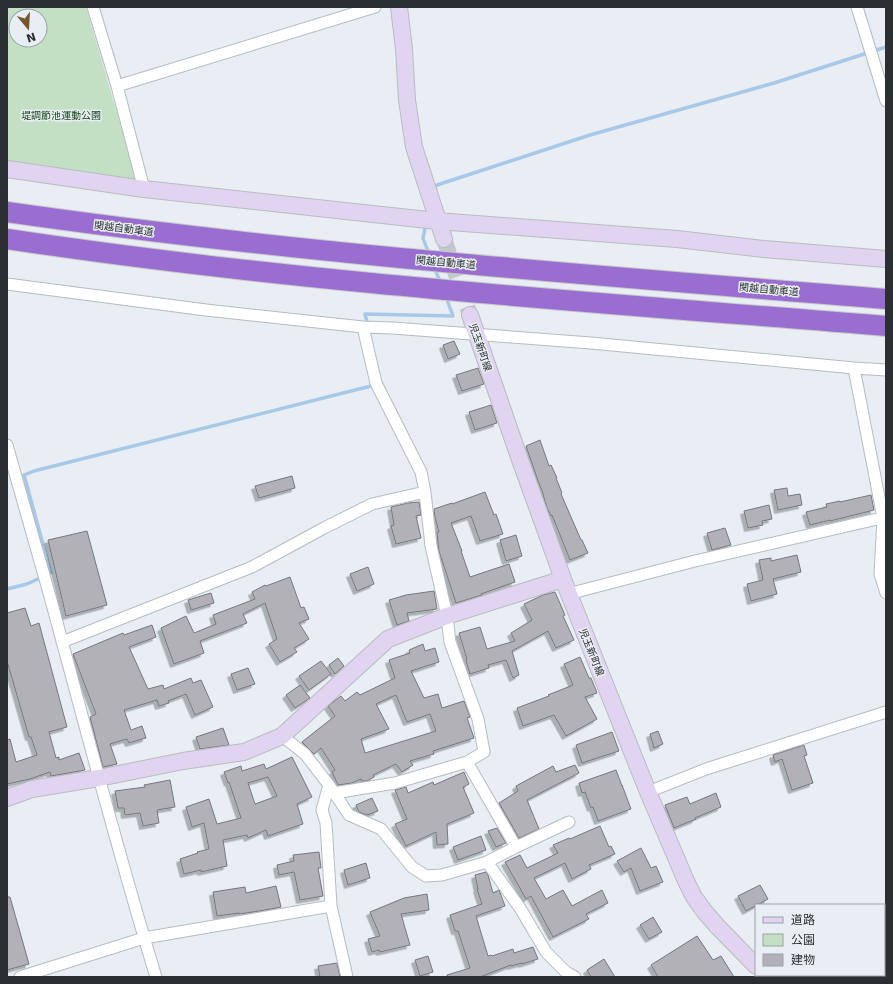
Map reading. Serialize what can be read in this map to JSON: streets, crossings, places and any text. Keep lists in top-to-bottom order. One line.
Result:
{"streets":{"highway":["関越自動車道"],"street":["児玉新町線"]},"parks":["堤調節池運動公園"],"legend":["道路","公園","建物"],"north":"bottom"}
